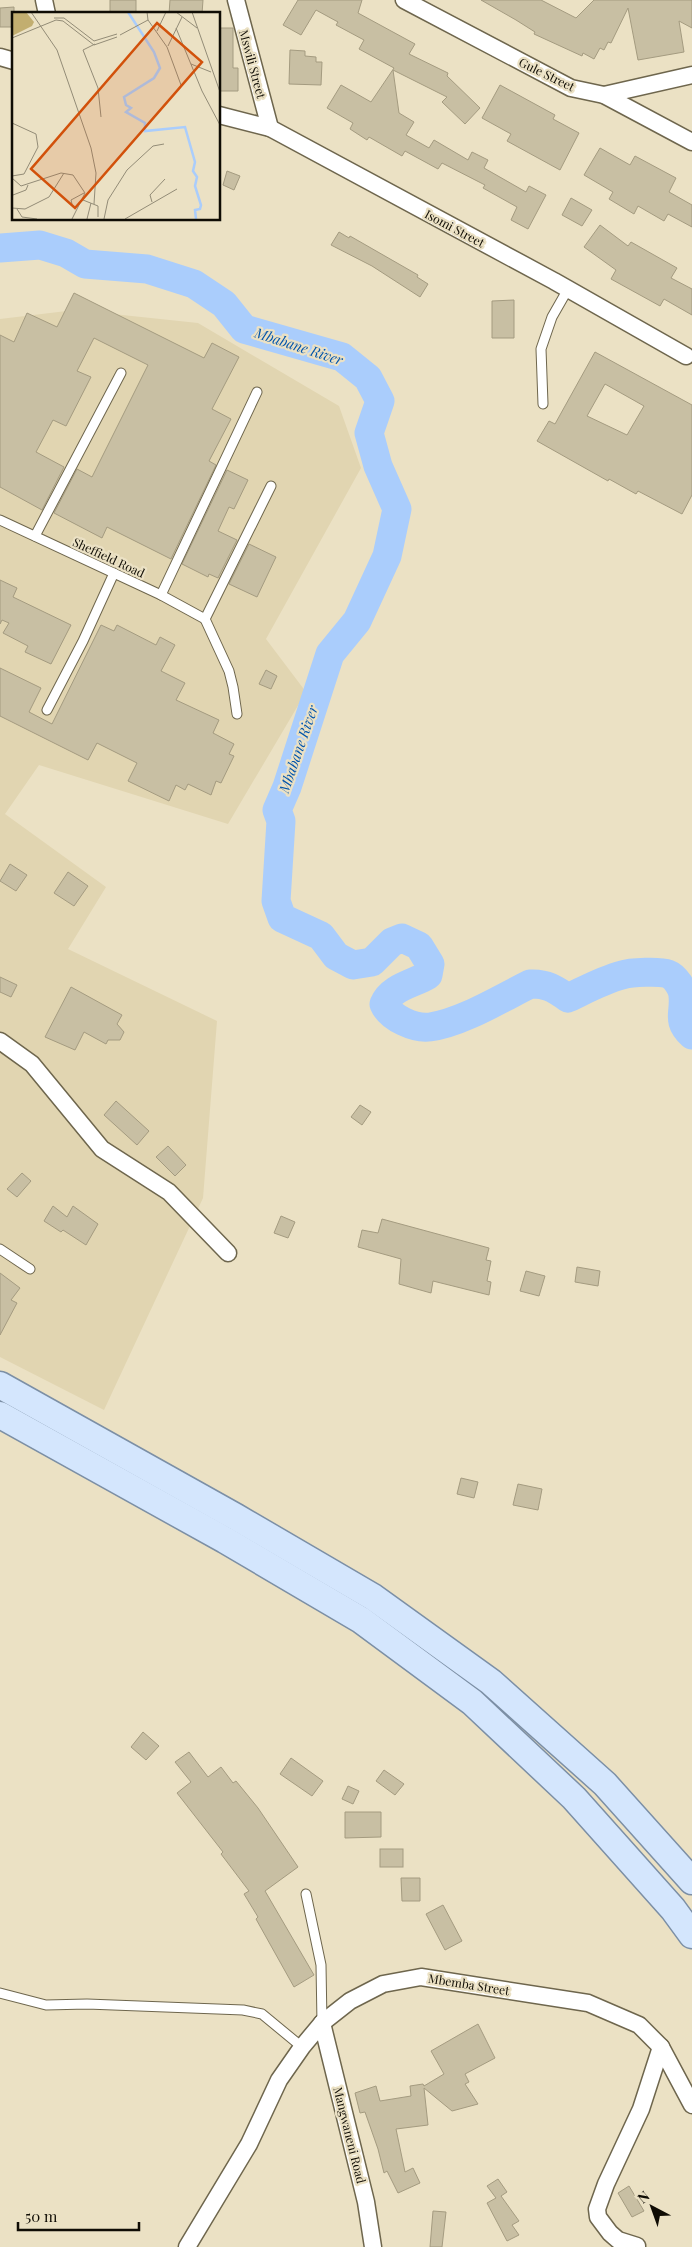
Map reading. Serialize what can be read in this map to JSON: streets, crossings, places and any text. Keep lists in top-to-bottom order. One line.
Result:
{"streets":{"street":["Mswili Street","Gule Street","Isomi Street","Mbemba Street","Mangwaneni Road"],"lane":["Sheffield Road"]},"crossings":[["Mswili Street","Isomi Street"],["Mbemba Street","Mangwaneni Road"]],"water":["Mbabane River"],"scale_bar":"50 m","north":"top left"}
